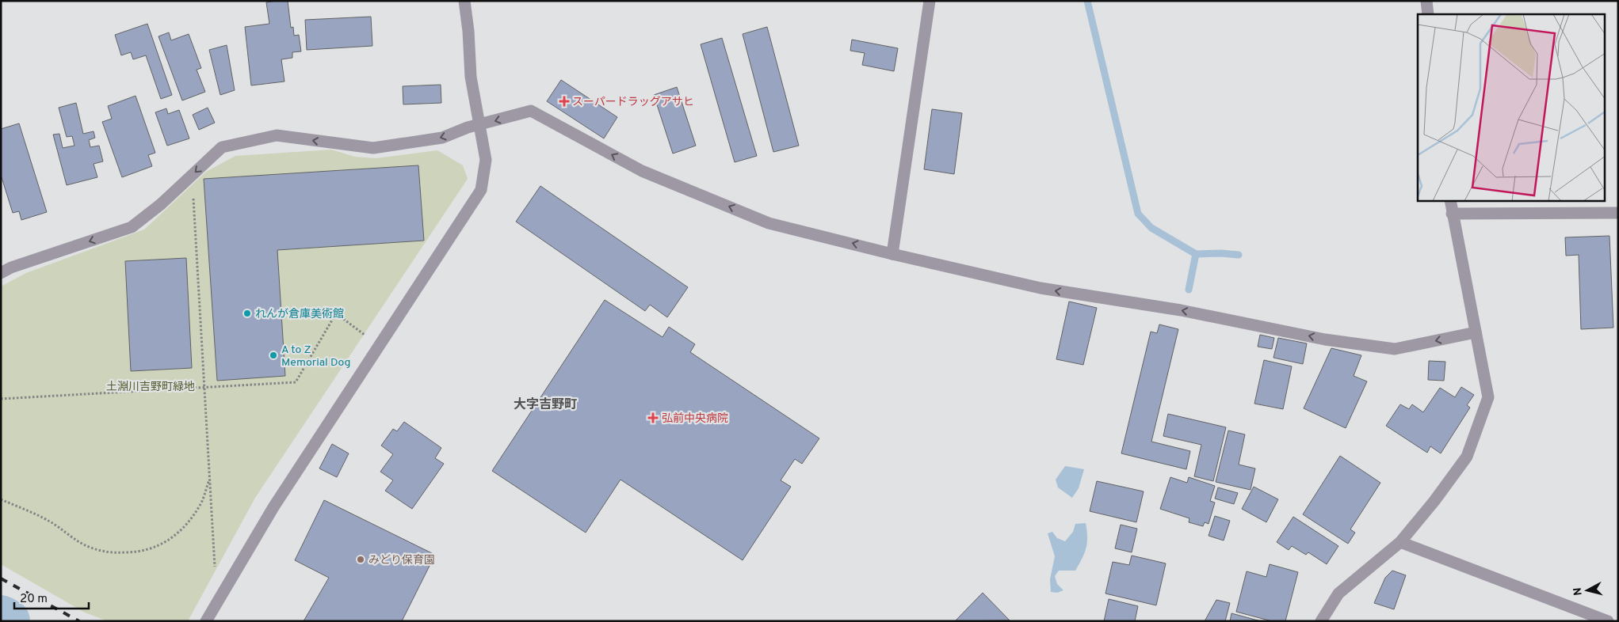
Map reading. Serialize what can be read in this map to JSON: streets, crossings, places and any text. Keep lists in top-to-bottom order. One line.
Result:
{"districts":["大字吉野町"],"parks":["土淵川吉野町緑地"],"places":{"health":["スーパードラッグアサヒ","弘前中央病院"],"other":["れんが倉庫美術館","A to Z Memorial Dog","みどり保育園"]},"scale_bar":"20 m","north":"left"}
